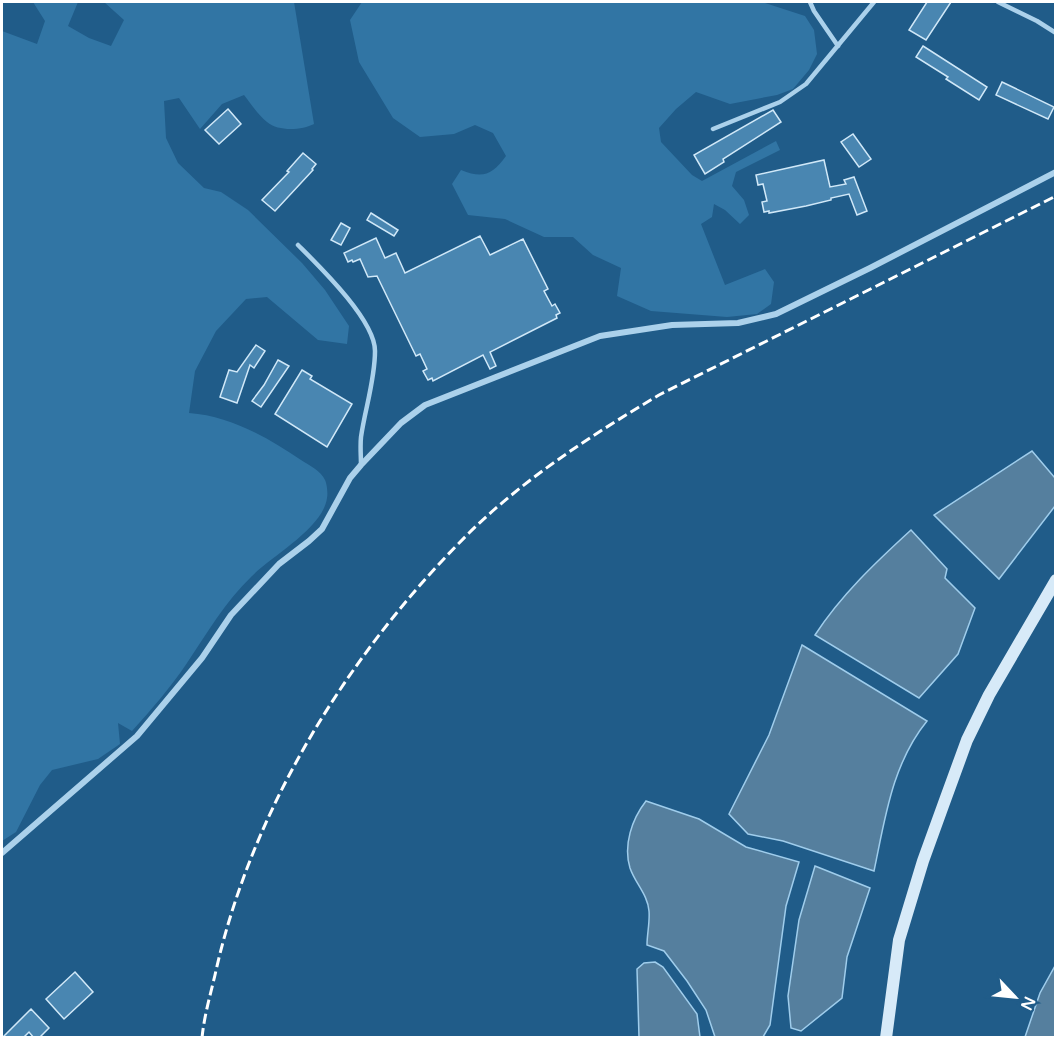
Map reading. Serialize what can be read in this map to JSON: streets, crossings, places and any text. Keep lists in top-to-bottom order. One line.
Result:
{"north":"bottom right"}
